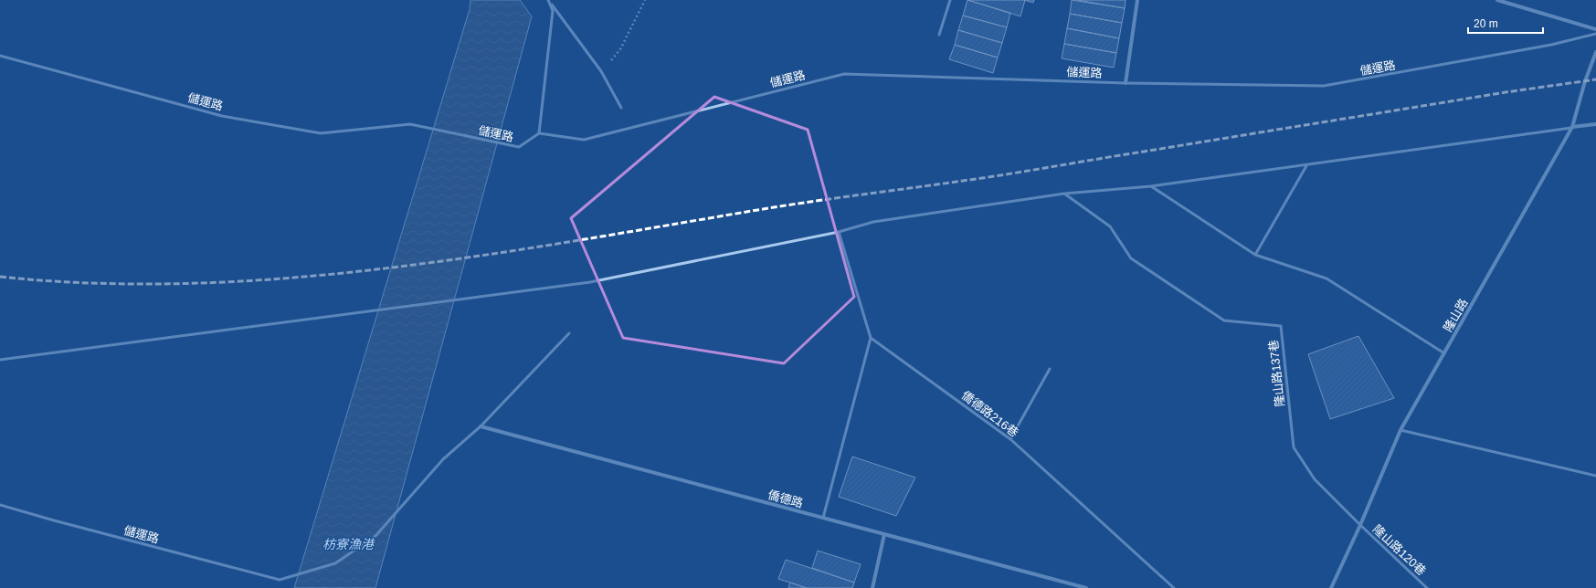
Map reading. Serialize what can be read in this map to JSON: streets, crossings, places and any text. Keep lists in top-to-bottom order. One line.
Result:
{"streets":{"street":["隆山路","僑德路"],"lane":["儲運路","隆山路137巷","僑德路216巷","隆山路120巷"]},"crossings":[["儲運路","僑德路"],["隆山路","隆山路137巷"],["隆山路","隆山路120巷"],["隆山路137巷","隆山路120巷"]],"water":["枋寮漁港"],"scale_bar":"20 m"}
